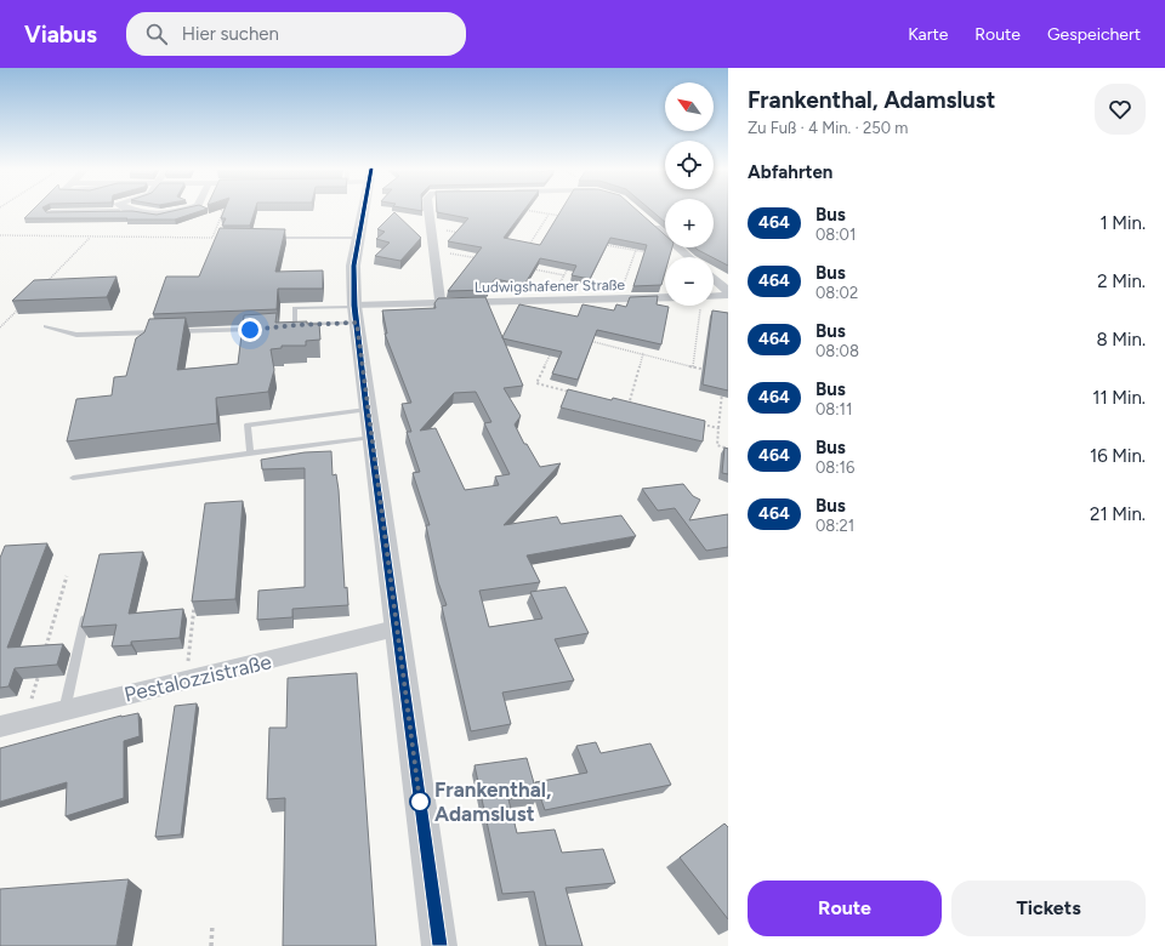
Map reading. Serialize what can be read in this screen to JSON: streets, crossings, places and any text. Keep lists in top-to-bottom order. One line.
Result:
{"streets":{"street":["Ludwigshafener Straße","Pestalozzistraße"]},"places":["Frankenthal, Adamslust"],"lines":["bus line 464"],"north":"top left","page":{"header":"Viabus","search":"Hier suchen","nav":["Karte","Route","Gespeichert"],"heading":[["Frankenthal, Adamslust","Zu Fuß · 4 Min. · 250 m"],"Abfahrten"],"map_buttons":["+","−"],"list":[{"mark":"464","name":"Bus","note":"08:01","value":"1 Min."},{"mark":"464","name":"Bus","note":"08:02","value":"2 Min."},{"mark":"464","name":"Bus","note":"08:08","value":"8 Min."},{"mark":"464","name":"Bus","note":"08:11","value":"11 Min."},{"mark":"464","name":"Bus","note":"08:16","value":"16 Min."},{"mark":"464","name":"Bus","note":"08:21","value":"21 Min."}],"buttons":["Route","Tickets"]}}
